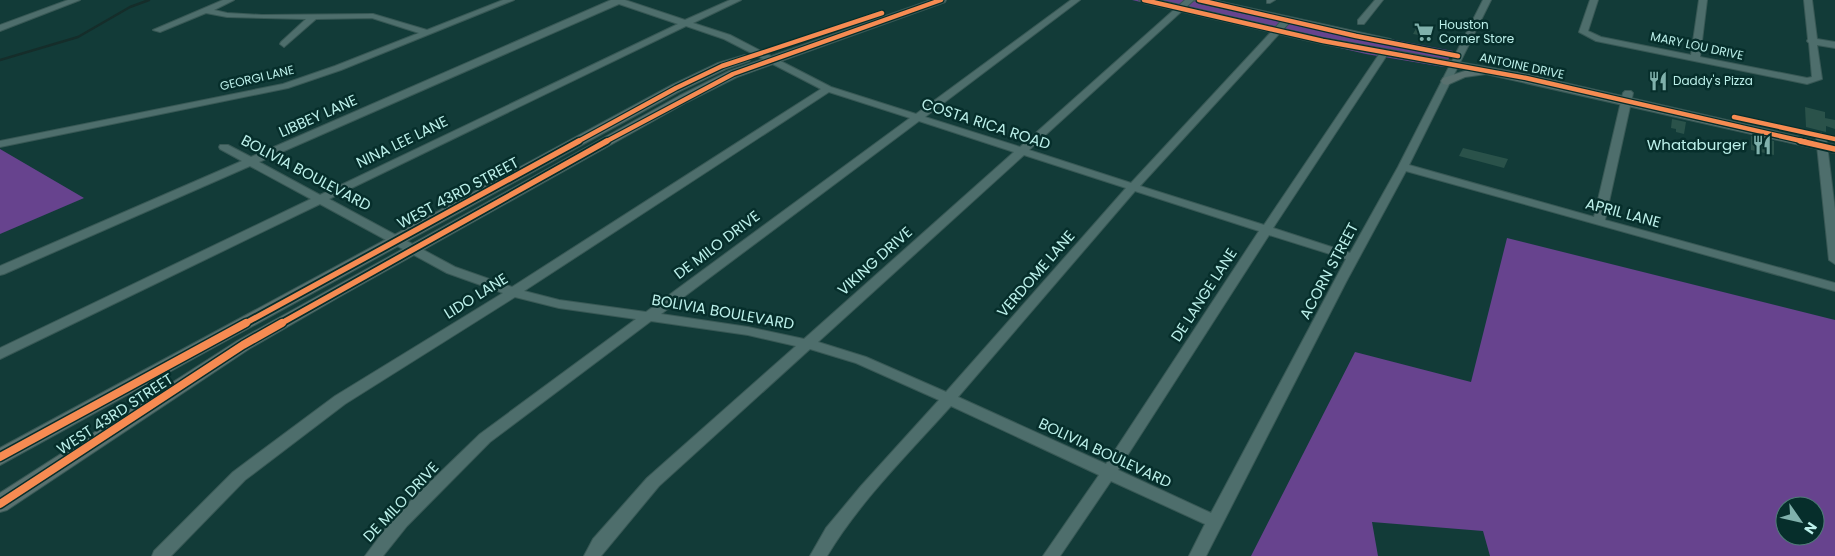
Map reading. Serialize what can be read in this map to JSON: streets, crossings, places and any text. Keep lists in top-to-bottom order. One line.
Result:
{"streets":{"main road":["ANTOINE DRIVE","WEST 43RD STREET"],"street":["MARY LOU DRIVE","GEORGI LANE","LIBBEY LANE","COSTA RICA ROAD","NINA LEE LANE","BOLIVIA BOULEVARD","APRIL LANE","DE MILO DRIVE","VIKING DRIVE","ACORN STREET","VERDOME LANE","DE LANGE LANE","LIDO LANE"]},"crossings":[["ANTOINE DRIVE","VIKING DRIVE"],["ANTOINE DRIVE","ACORN STREET"],["ANTOINE DRIVE","VERDOME LANE"],["ANTOINE DRIVE","DE LANGE LANE"],["LIBBEY LANE","COSTA RICA ROAD"],["LIBBEY LANE","BOLIVIA BOULEVARD"],["COSTA RICA ROAD","NINA LEE LANE"],["COSTA RICA ROAD","WEST 43RD STREET"],["COSTA RICA ROAD","DE MILO DRIVE"],["COSTA RICA ROAD","VIKING DRIVE"],["COSTA RICA ROAD","ACORN STREET"],["COSTA RICA ROAD","VERDOME LANE"],["COSTA RICA ROAD","DE LANGE LANE"],["COSTA RICA ROAD","LIDO LANE"],["NINA LEE LANE","BOLIVIA BOULEVARD"],["BOLIVIA BOULEVARD","WEST 43RD STREET"],["BOLIVIA BOULEVARD","DE MILO DRIVE"],["BOLIVIA BOULEVARD","VIKING DRIVE"],["BOLIVIA BOULEVARD","ACORN STREET"],["BOLIVIA BOULEVARD","VERDOME LANE"],["BOLIVIA BOULEVARD","DE LANGE LANE"],["BOLIVIA BOULEVARD","LIDO LANE"],["APRIL LANE","ACORN STREET"]],"places":{"supermarket":["Houston Corner Store"],"restaurant":["Daddy's Pizza","Whataburger"]},"north":"bottom right"}
